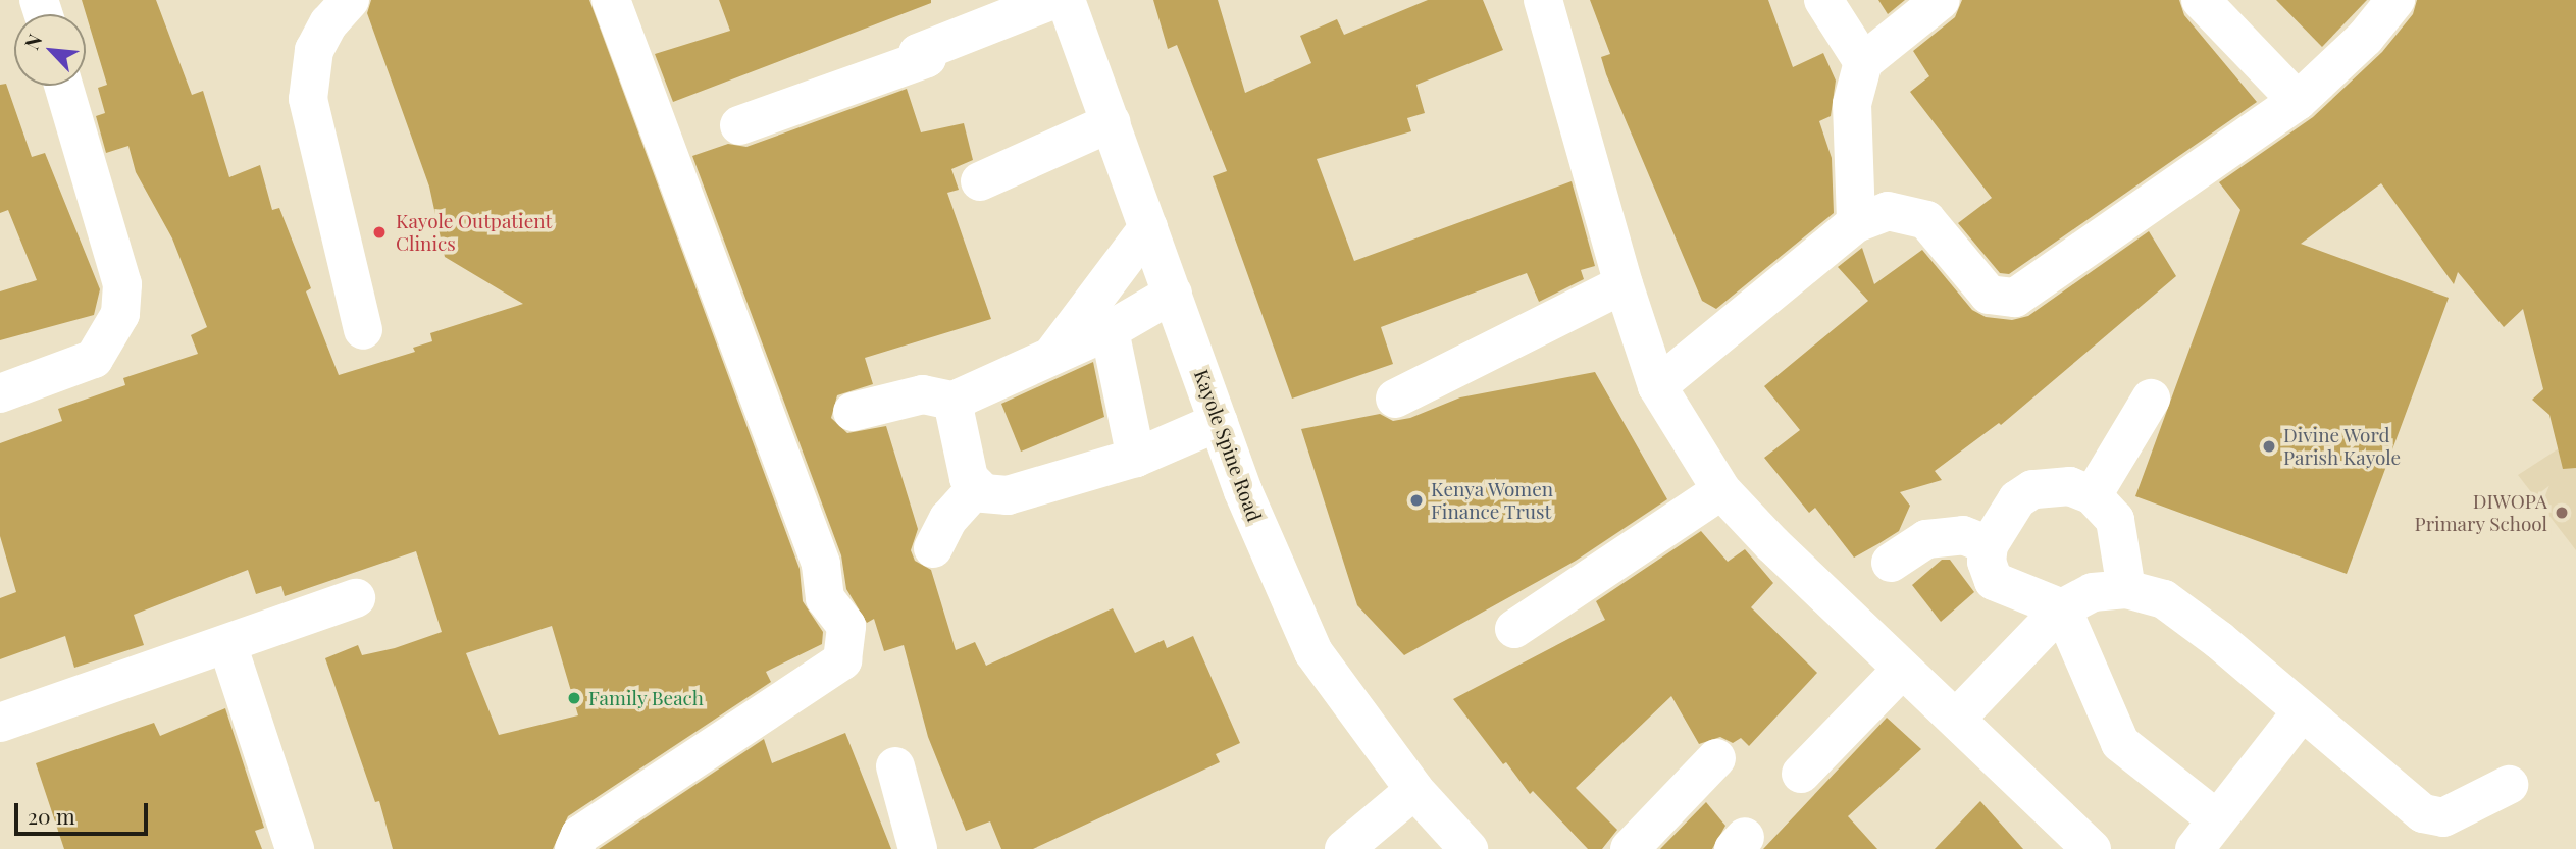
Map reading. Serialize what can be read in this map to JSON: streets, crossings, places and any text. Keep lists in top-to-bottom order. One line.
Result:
{"streets":{"street":["Kayole Spine Road"]},"places":["Kayole Outpatient Clinics","Divine Word Parish Kayole","Kenya Women Finance Trust","DIWOPA Primary School","Family Beach"],"scale_bar":"20 m","north":"top left"}
